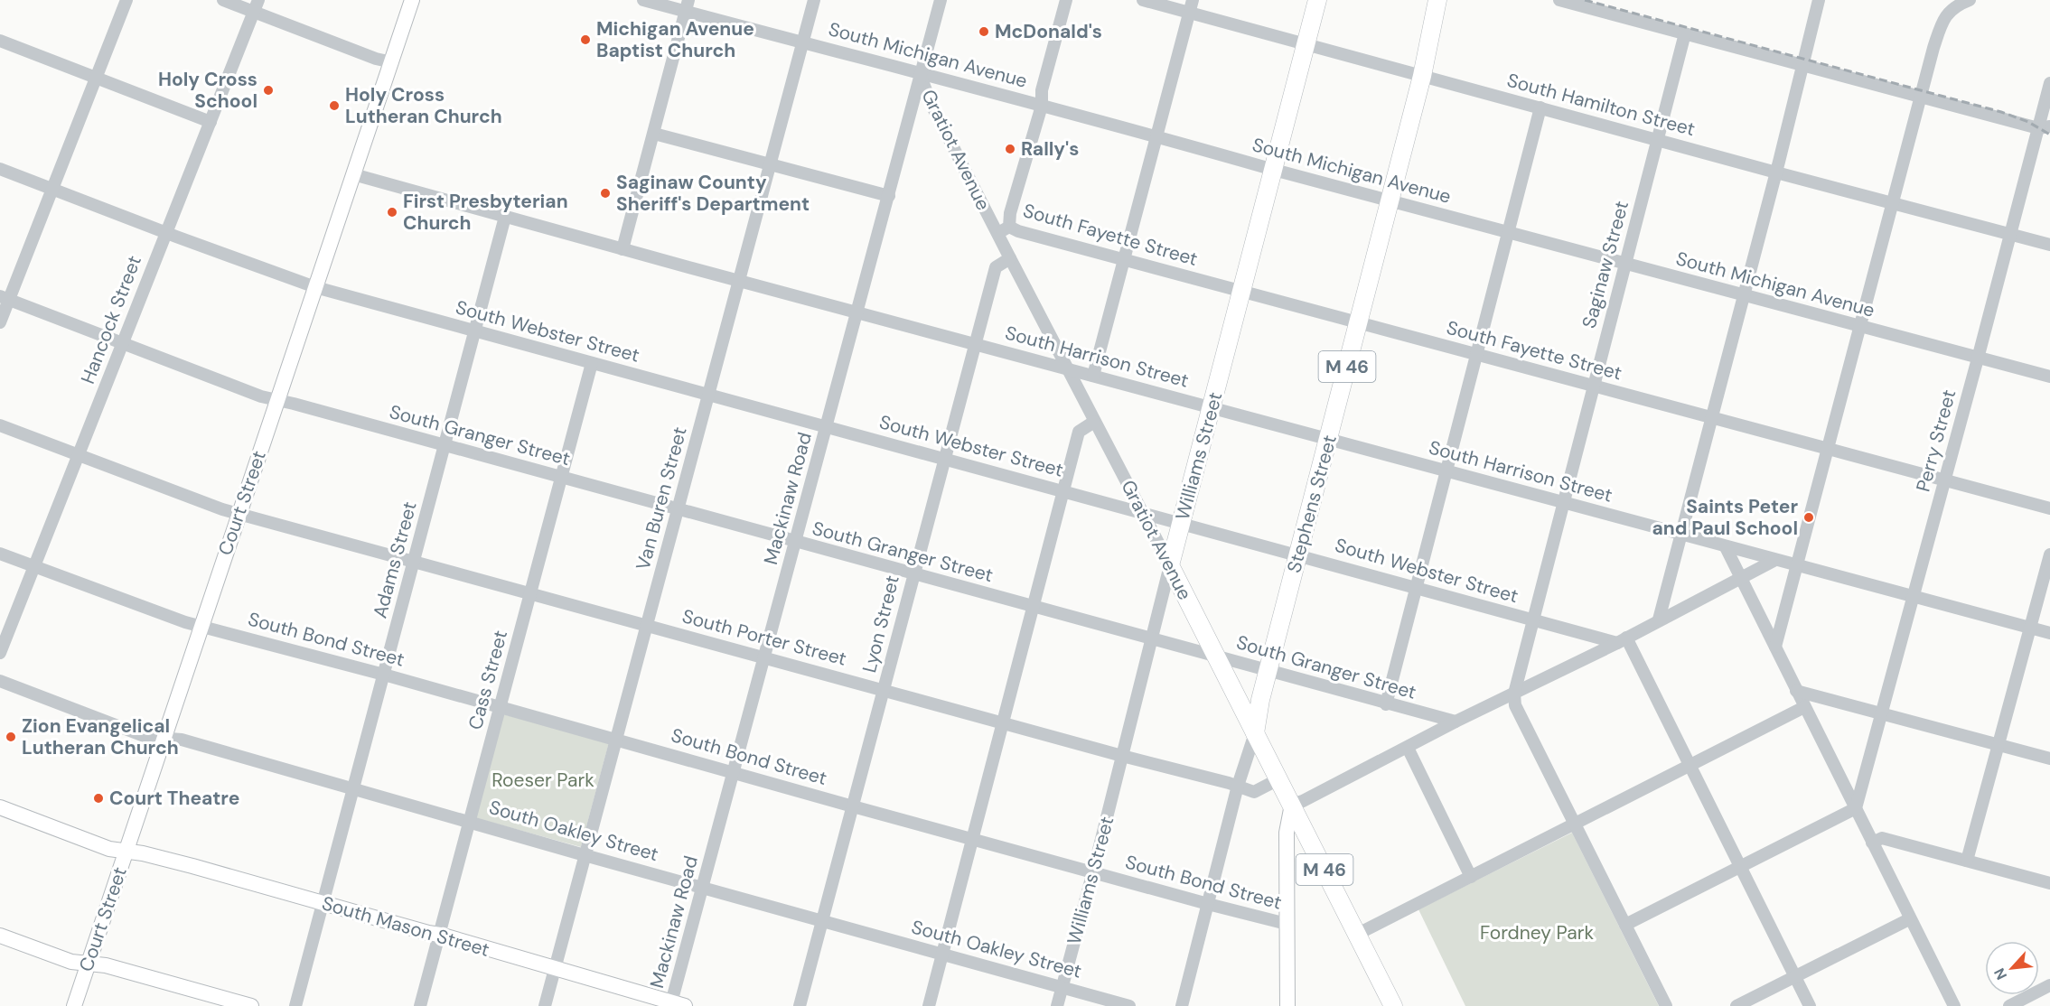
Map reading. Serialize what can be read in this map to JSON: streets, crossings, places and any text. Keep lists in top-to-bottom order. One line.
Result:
{"streets":{"highway":["Gratiot Avenue","M 46","Williams Street","Stephens Street"],"main road":["Court Street","South Mason Street"],"street":["South Michigan Avenue","South Hamilton Street","South Fayette Street","Saginaw Street","Hancock Street","South Webster Street","South Harrison Street","South Granger Street","Perry Street","Van Buren Street","Mackinaw Road","Adams Street","Lyon Street","South Porter Street","South Bond Street","Cass Street","South Oakley Street"]},"crossings":[["South Michigan Avenue","Gratiot Avenue"],["South Michigan Avenue","Saginaw Street"],["South Michigan Avenue","Perry Street"],["South Michigan Avenue","Williams Street"],["South Michigan Avenue","Van Buren Street"],["South Michigan Avenue","Mackinaw Road"],["South Michigan Avenue","Stephens Street"],["South Hamilton Street","Saginaw Street"],["South Hamilton Street","Perry Street"],["South Hamilton Street","Williams Street"],["South Hamilton Street","Stephens Street"],["Gratiot Avenue","South Webster Street"],["Gratiot Avenue","South Harrison Street"],["Gratiot Avenue","South Granger Street"],["Gratiot Avenue","Williams Street"],["Gratiot Avenue","Mackinaw Road"],["Gratiot Avenue","Stephens Street"],["Gratiot Avenue","Lyon Street"],["Gratiot Avenue","South Porter Street"],["South Fayette Street","Saginaw Street"],["South Fayette Street","Perry Street"],["South Fayette Street","Williams Street"],["South Fayette Street","Stephens Street"],["Saginaw Street","South Webster Street"],["Saginaw Street","South Harrison Street"],["Hancock Street","South Webster Street"],["Hancock Street","South Granger Street"],["Hancock Street","South Porter Street"],["Hancock Street","South Bond Street"],["South Webster Street","Williams Street"],["South Webster Street","Van Buren Street"],["South Webster Street","Mackinaw Road"],["South Webster Street","Court Street"],["South Webster Street","Stephens Street"],["South Webster Street","Adams Street"],["South Webster Street","Lyon Street"],["South Webster Street","Cass Street"],["South Harrison Street","Perry Street"],["South Harrison Street","Williams Street"],["South Harrison Street","Van Buren Street"],["South Harrison Street","Mackinaw Road"],["South Harrison Street","Court Street"],["South Harrison Street","Stephens Street"],["South Harrison Street","Adams Street"],["South Harrison Street","Lyon Street"],["South Granger Street","Williams Street"],["South Granger Street","Van Buren Street"],["South Granger Street","Mackinaw Road"],["South Granger Street","Court Street"],["South Granger Street","Stephens Street"],["South Granger Street","Adams Street"],["South Granger Street","Lyon Street"],["South Granger Street","Cass Street"],["Williams Street","South Porter Street"],["Williams Street","South Bond Street"],["Williams Street","South Oakley Street"],["Van Buren Street","South Porter Street"],["Van Buren Street","South Bond Street"],["Van Buren Street","South Oakley Street"],["Van Buren Street","South Mason Street"],["Mackinaw Road","South Porter Street"],["Mackinaw Road","South Bond Street"],["Mackinaw Road","South Oakley Street"],["Mackinaw Road","South Mason Street"],["Court Street","South Porter Street"],["Court Street","South Bond Street"],["Court Street","South Oakley Street"],["Court Street","South Mason Street"],["Stephens Street","South Porter Street"],["Stephens Street","South Bond Street"],["Adams Street","South Porter Street"],["Adams Street","South Bond Street"],["Adams Street","South Oakley Street"],["Adams Street","South Mason Street"],["Lyon Street","South Porter Street"],["Lyon Street","South Bond Street"],["Lyon Street","South Oakley Street"],["South Porter Street","Cass Street"],["South Bond Street","Cass Street"],["Cass Street","South Oakley Street"],["Cass Street","South Mason Street"]],"parks":["Roeser Park","Fordney Park"],"places":["McDonald's","Michigan Avenue Baptist Church","Holy Cross School","Holy Cross Lutheran Church","Rally's","Saginaw County Sheriff's Department","First Presbyterian Church","Saints Peter and Paul School","Zion Evangelical Lutheran Church","Court Theatre"],"north":"bottom left"}
